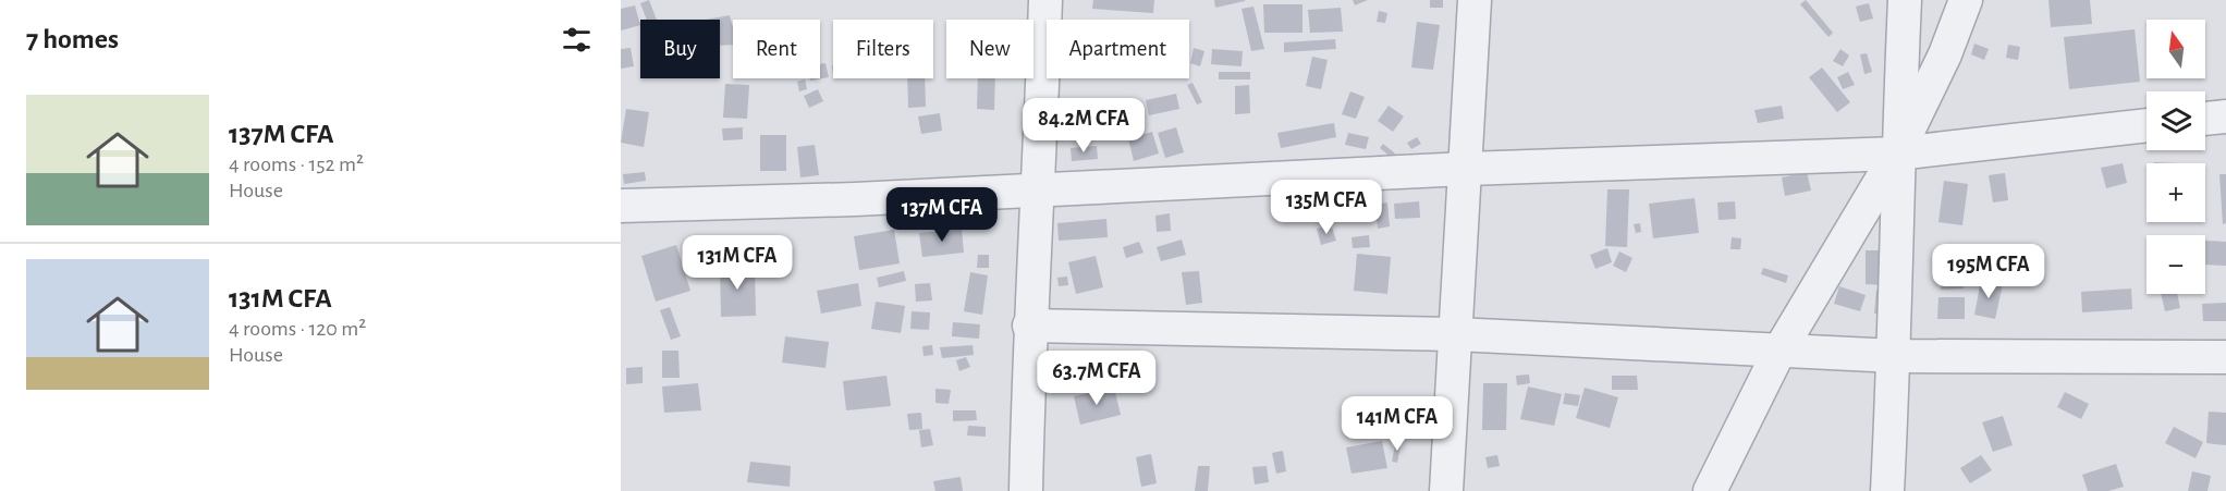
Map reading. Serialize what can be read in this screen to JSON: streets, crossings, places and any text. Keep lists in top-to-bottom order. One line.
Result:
{"north":"top","page":{"heading":"7 homes","map_buttons":["+","−"],"chip":["Buy","Rent","Filters","New","Apartment"],"list":[{"name":"137M CFA","note":"4 rooms · 152 m² · House"},{"name":"131M CFA","note":"4 rooms · 120 m² · House"}],"price":["84.2M CFA","135M CFA","137M CFA","131M CFA","195M CFA","63.7M CFA","141M CFA"]}}
